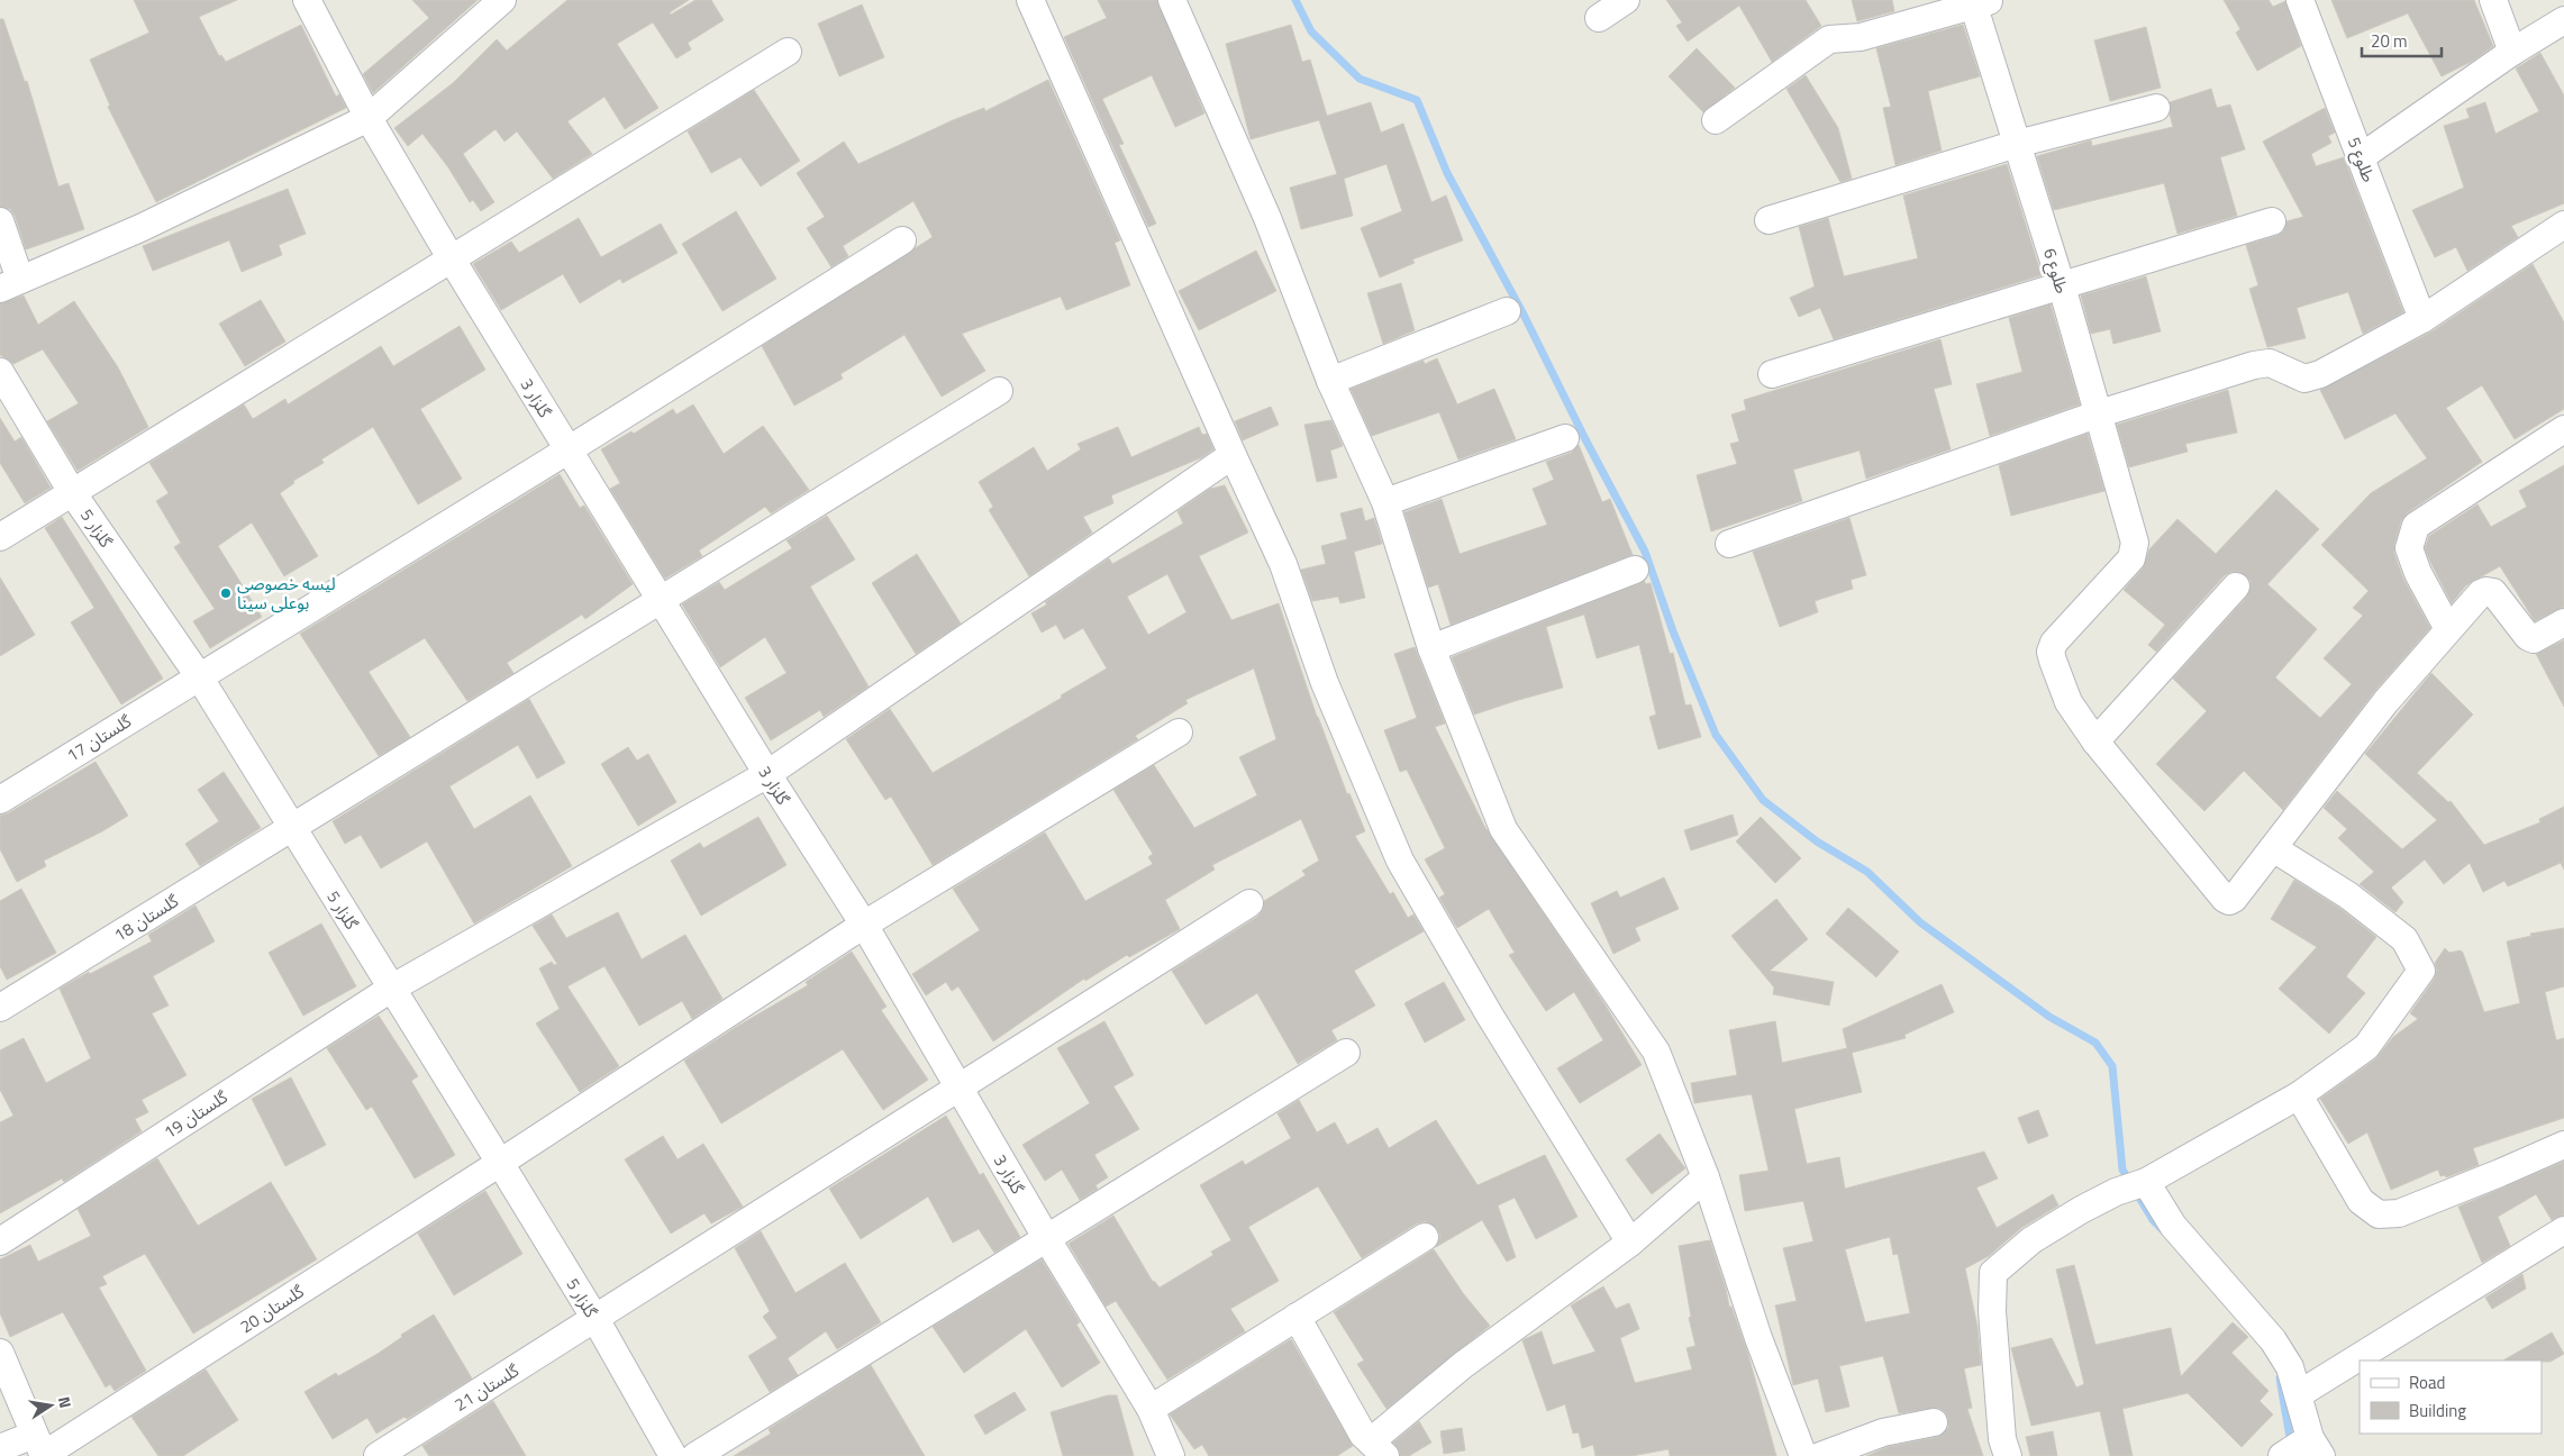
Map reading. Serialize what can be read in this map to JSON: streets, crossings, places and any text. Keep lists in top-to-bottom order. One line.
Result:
{"streets":{"street":["طلوع 5","طلوع 6","گلزار 3","گلزار 5","گلستان 17","گلستان 18","گلستان 19","گلستان 20","گلستان 21"]},"crossings":[["گلزار 3","گلستان 17"],["گلزار 3","گلستان 18"],["گلزار 3","گلستان 19"],["گلزار 3","گلستان 20"],["گلزار 3","گلستان 21"],["گلزار 5","گلستان 17"],["گلزار 5","گلستان 18"],["گلزار 5","گلستان 19"],["گلزار 5","گلستان 20"],["گلزار 5","گلستان 21"]],"places":["لیسه خصوصی بوعلی سینا"],"legend":["Road","Building"],"scale_bar":"20 m","north":"right"}
